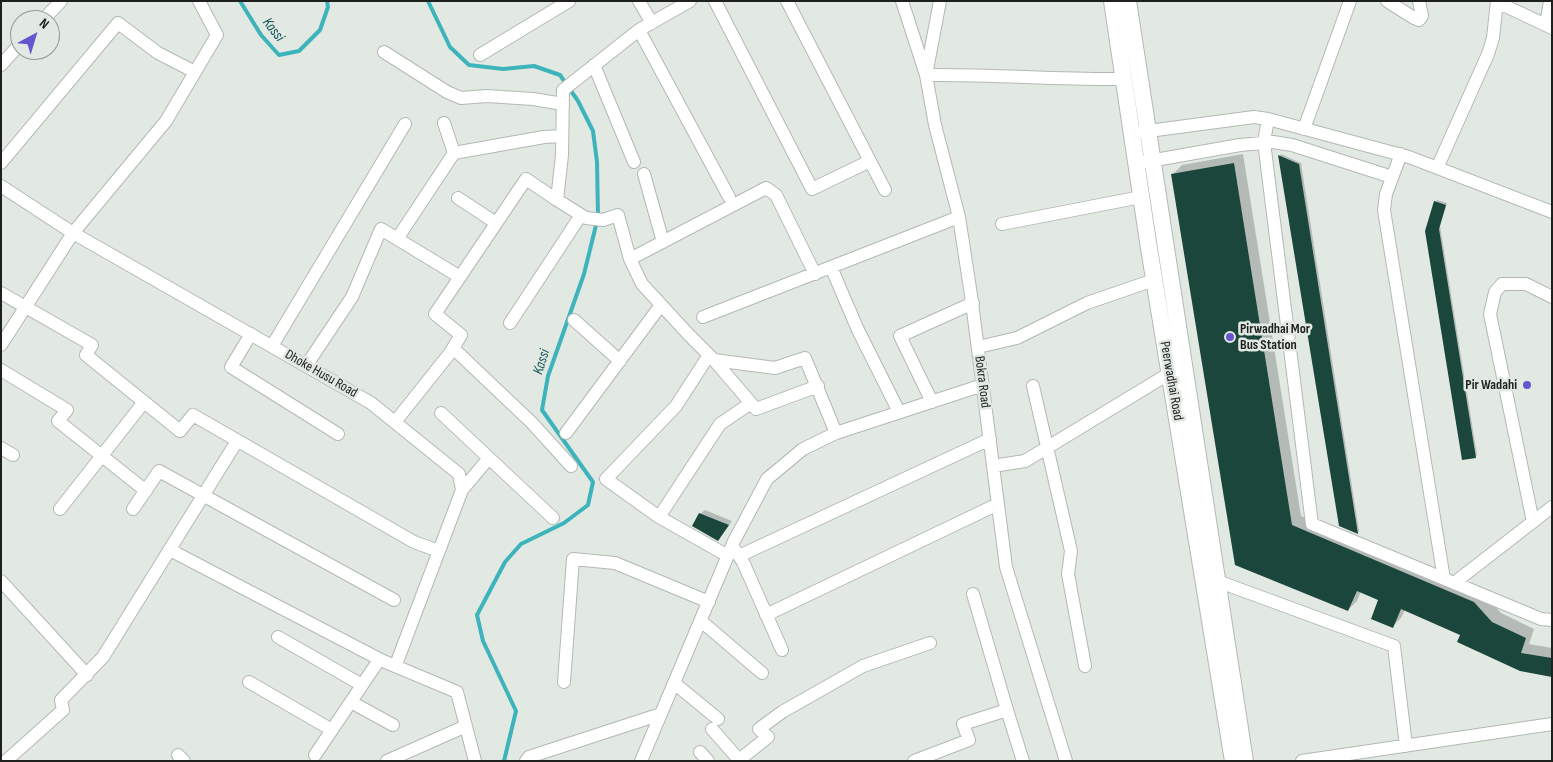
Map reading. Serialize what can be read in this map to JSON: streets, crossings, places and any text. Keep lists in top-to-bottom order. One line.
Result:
{"streets":{"main road":["Peerwadhai Road"],"street":["Dhoke Husu Road","Bokra Road"]},"water":["Kassi"],"places":["Pirwadhai Mor Bus Station","Pir Wadahi"],"north":"top right"}
